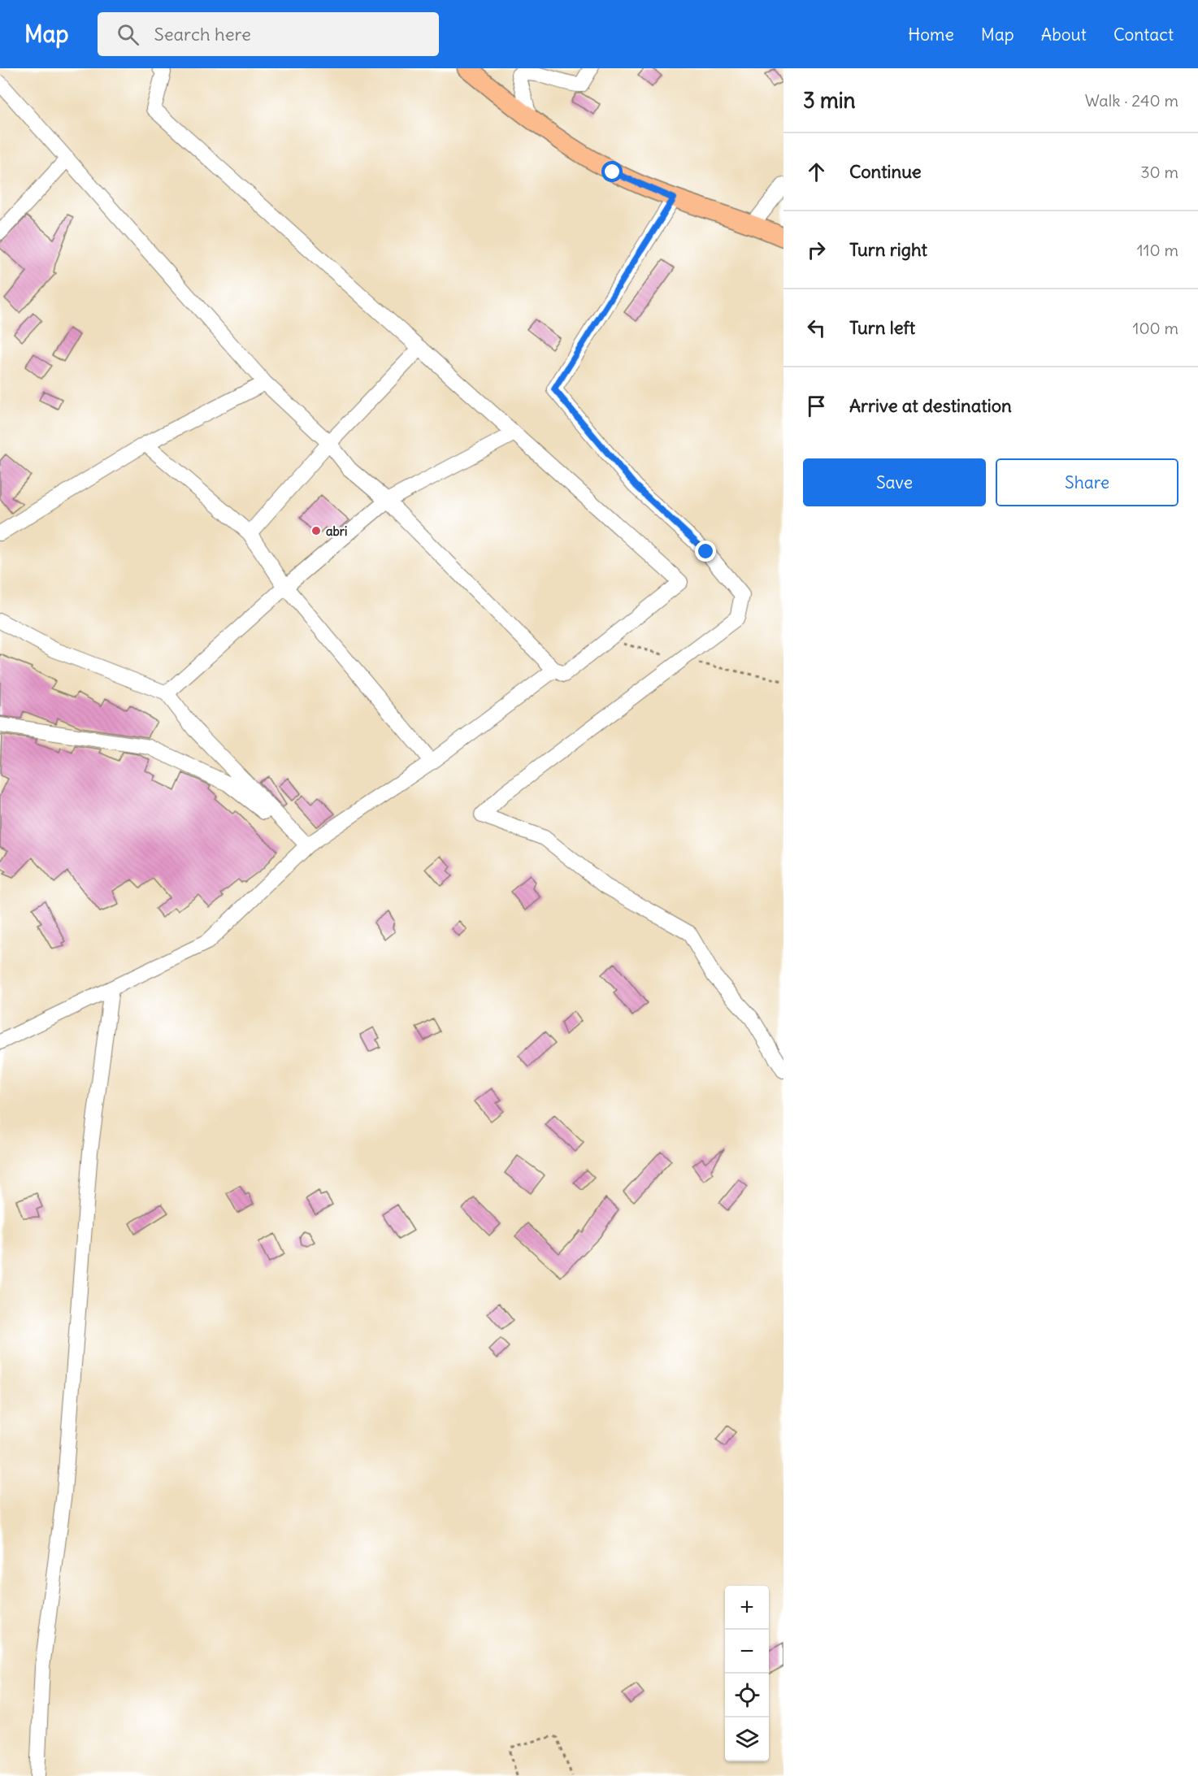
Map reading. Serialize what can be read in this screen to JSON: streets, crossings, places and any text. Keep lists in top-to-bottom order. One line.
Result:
{"places":["abri"],"page":{"header":"Map","search":"Search here","nav":["Home","Map","About","Contact"],"heading":["3 min","Walk · 240 m"],"list":[["Continue","30 m"],["Turn right","110 m"],["Turn left","100 m"],"Arrive at destination"],"buttons":["Save","Share"],"map_buttons":["+","−"]}}
